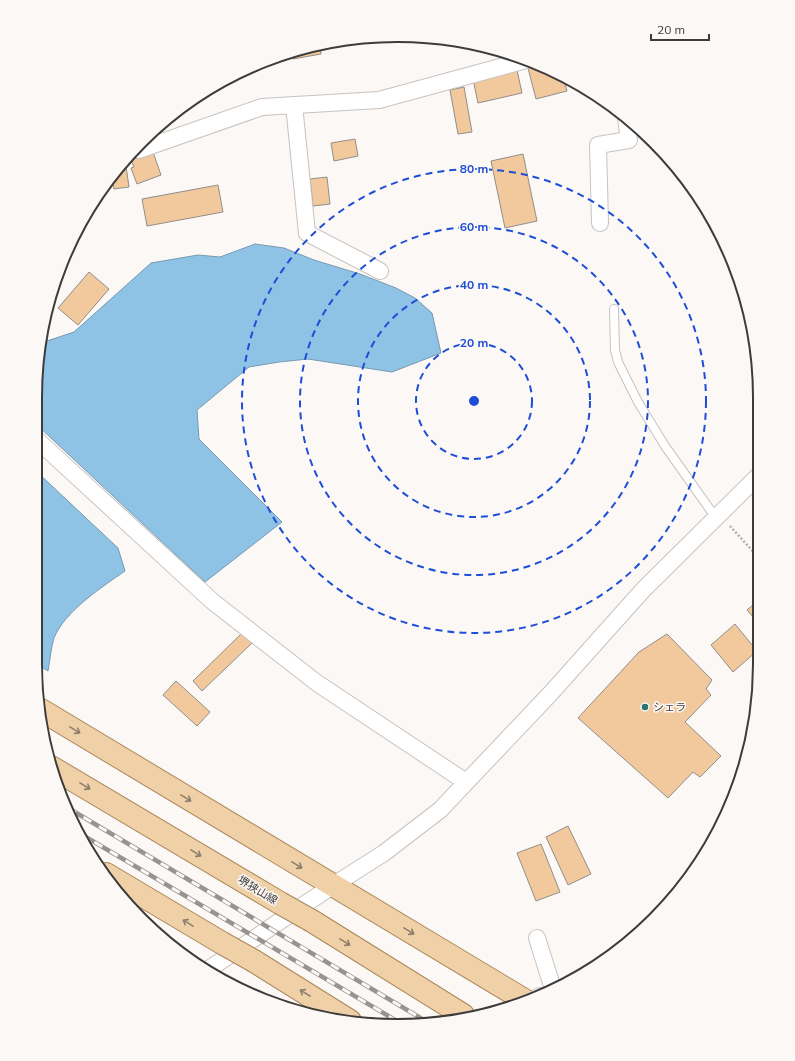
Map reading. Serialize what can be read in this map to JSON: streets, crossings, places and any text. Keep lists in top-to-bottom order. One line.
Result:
{"streets":{"main road":["堺狭山線"]},"places":["シェラ"],"scale_bar":"20 m","rings":["80 m","60 m","40 m","20 m"]}
